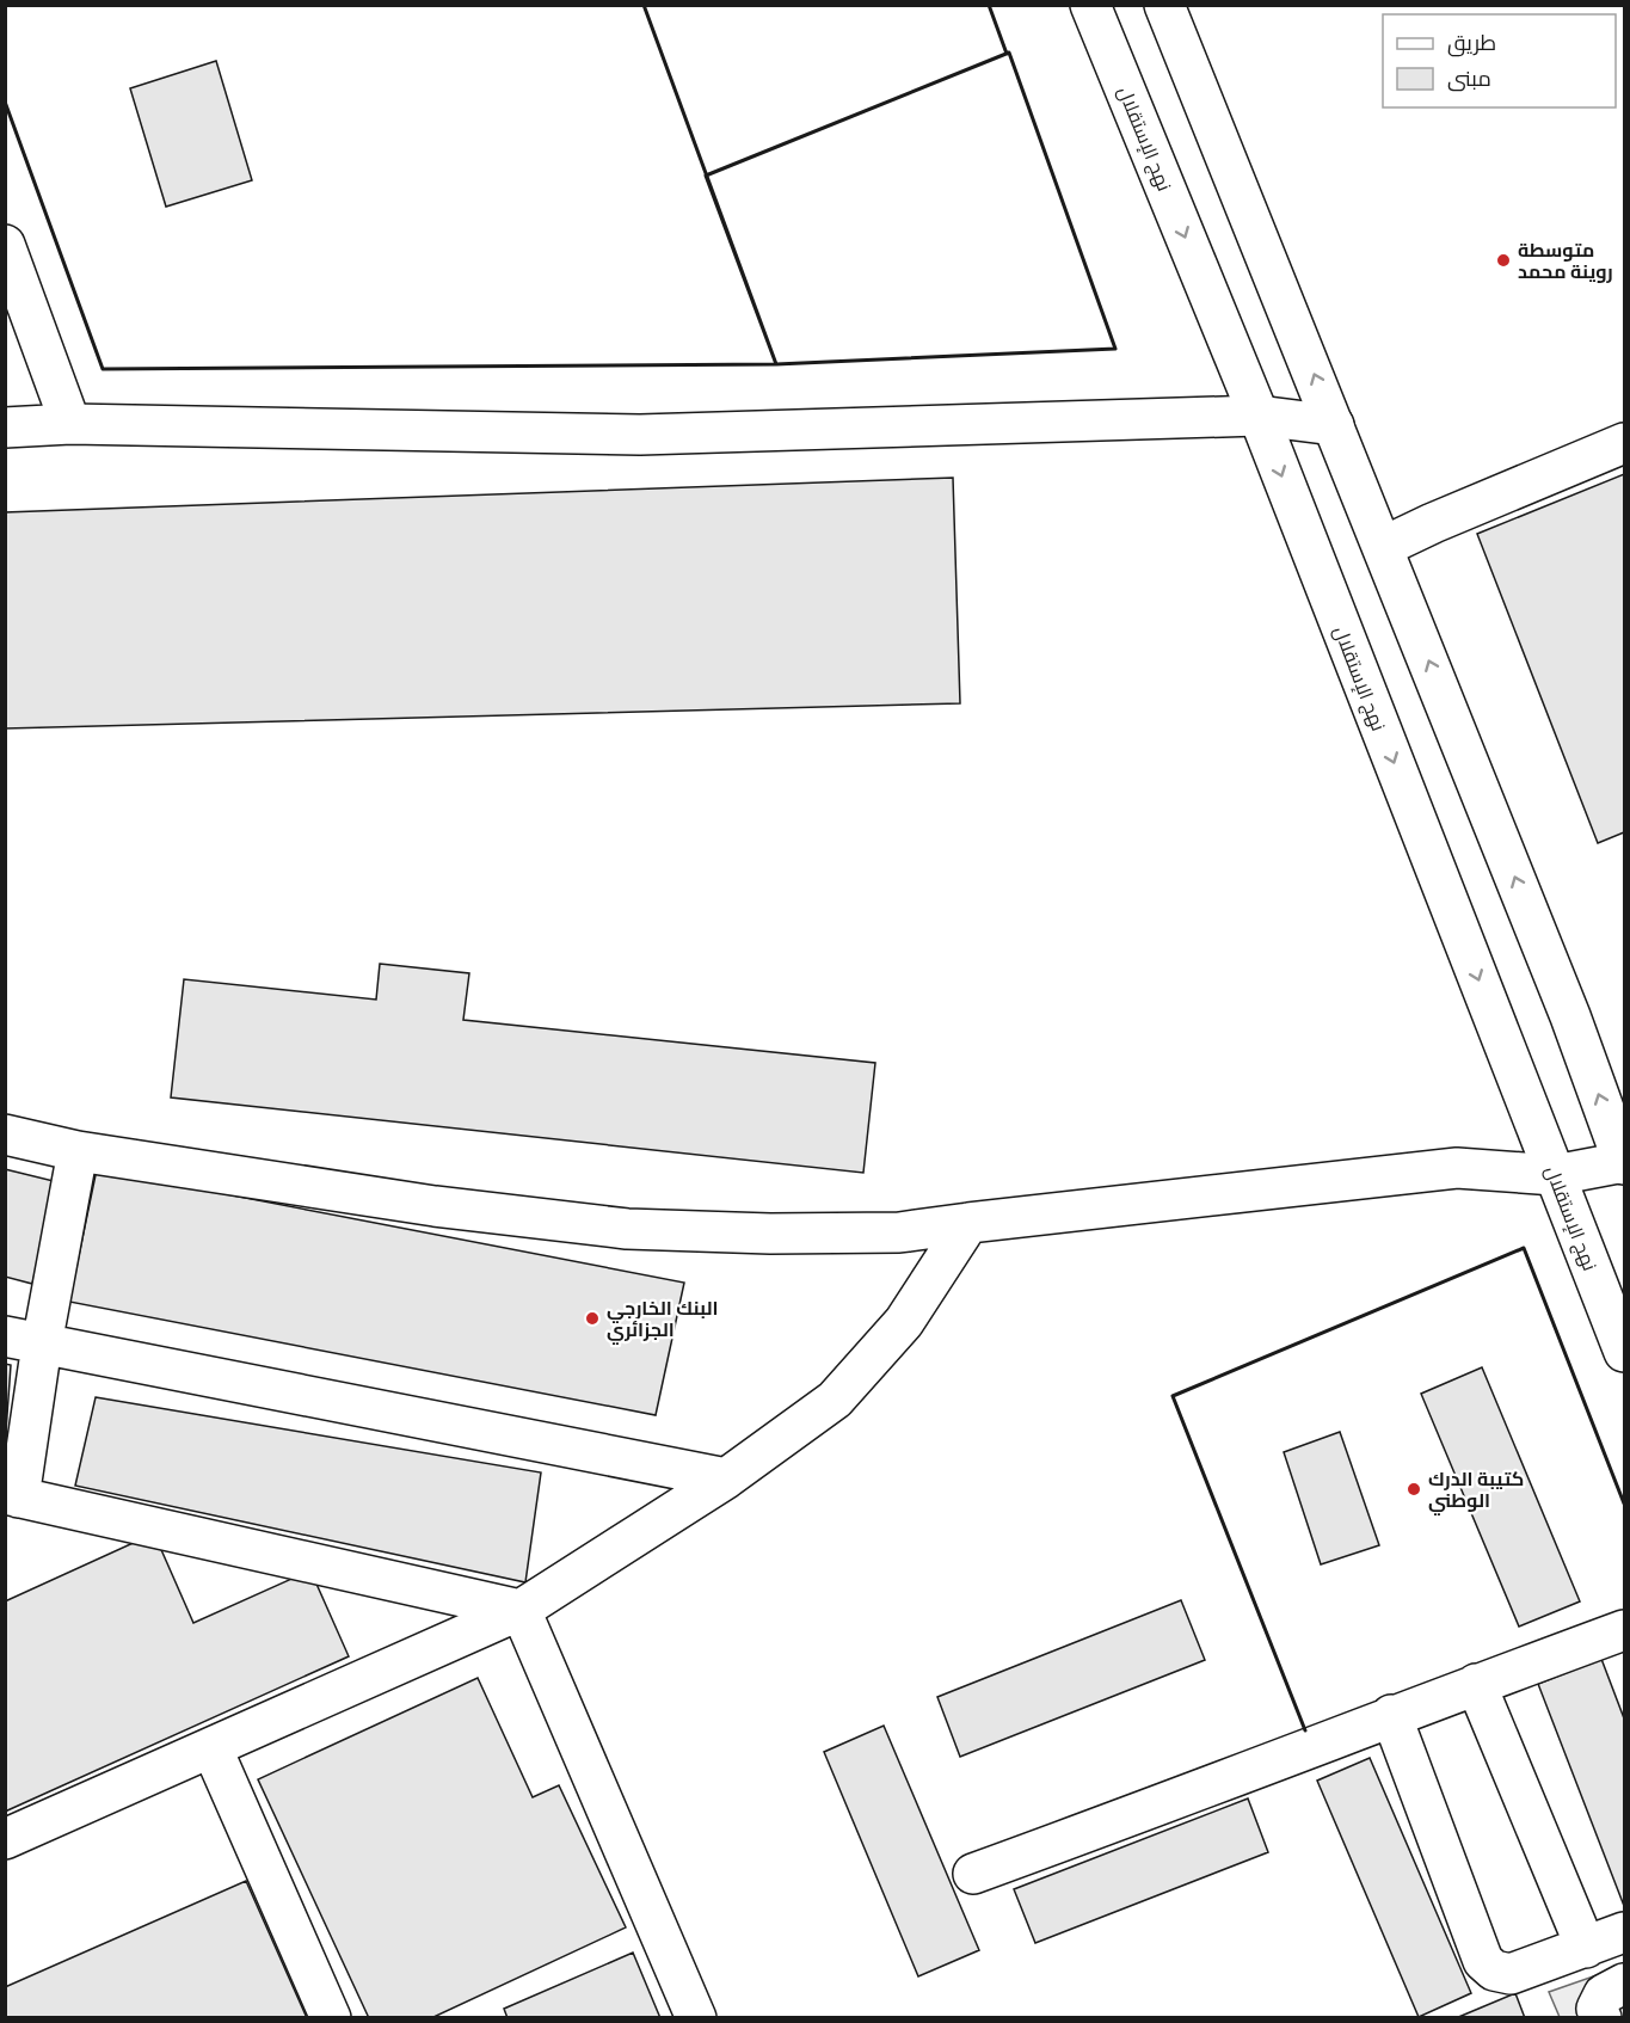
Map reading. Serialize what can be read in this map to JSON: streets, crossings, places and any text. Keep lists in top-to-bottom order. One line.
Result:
{"streets":{"street":["نهج الإستقلال"]},"places":["متوسطة روينة محمد","البنك الخارجي الجزائري","كتيبة الدرك الوطني"],"legend":["طريق","مبنى"]}
